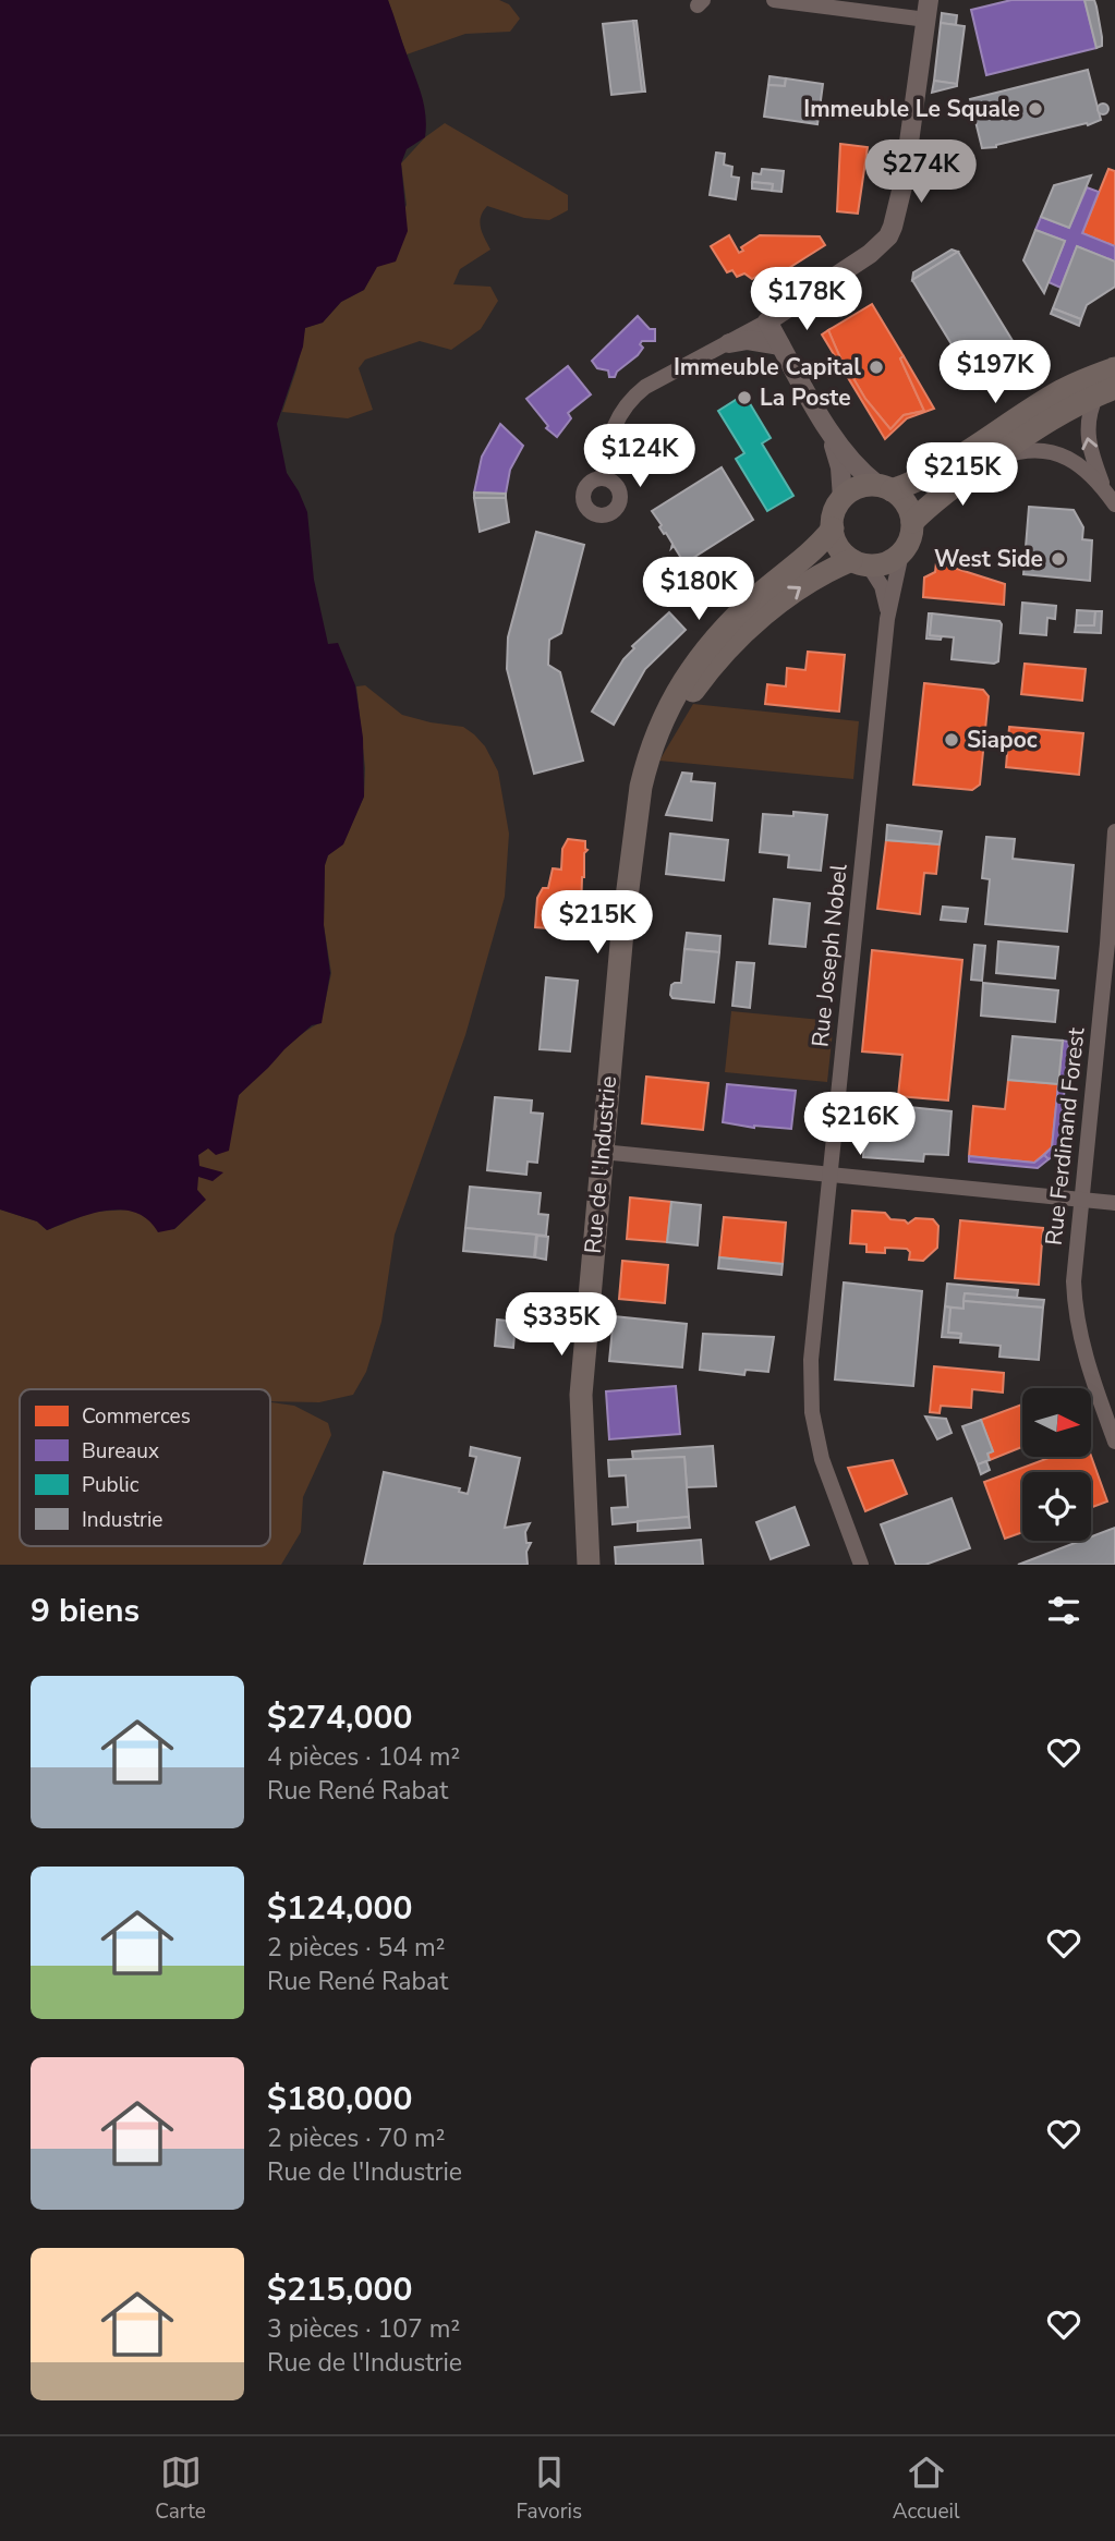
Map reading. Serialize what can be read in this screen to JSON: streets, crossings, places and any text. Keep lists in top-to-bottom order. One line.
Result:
{"streets":{"main road":["Rue de l'Industrie"],"street":["Rue Joseph Nobel","Rue Ferdinand Forest"]},"crossings":[["Rue Joseph Nobel","Rue de l'Industrie"]],"places":["Immeuble Le Squale","Immeuble Capital","La Poste","West Side","Siapoc"],"legend":["Commerces","Bureaux","Public","Industrie"],"north":"right","page":{"price":["$274K","$178K","$197K","$124K","$215K","$180K","$215K","$216K","$335K"],"heading":"9 biens","list":[{"name":"$274,000","note":"4 pièces · 104 m² · Rue René Rabat"},{"name":"$124,000","note":"2 pièces · 54 m² · Rue René Rabat"},{"name":"$180,000","note":"2 pièces · 70 m² · Rue de l'Industrie"},{"name":"$215,000","note":"3 pièces · 107 m² · Rue de l'Industrie"}],"tabs":["Carte","Favoris","Accueil"]}}
